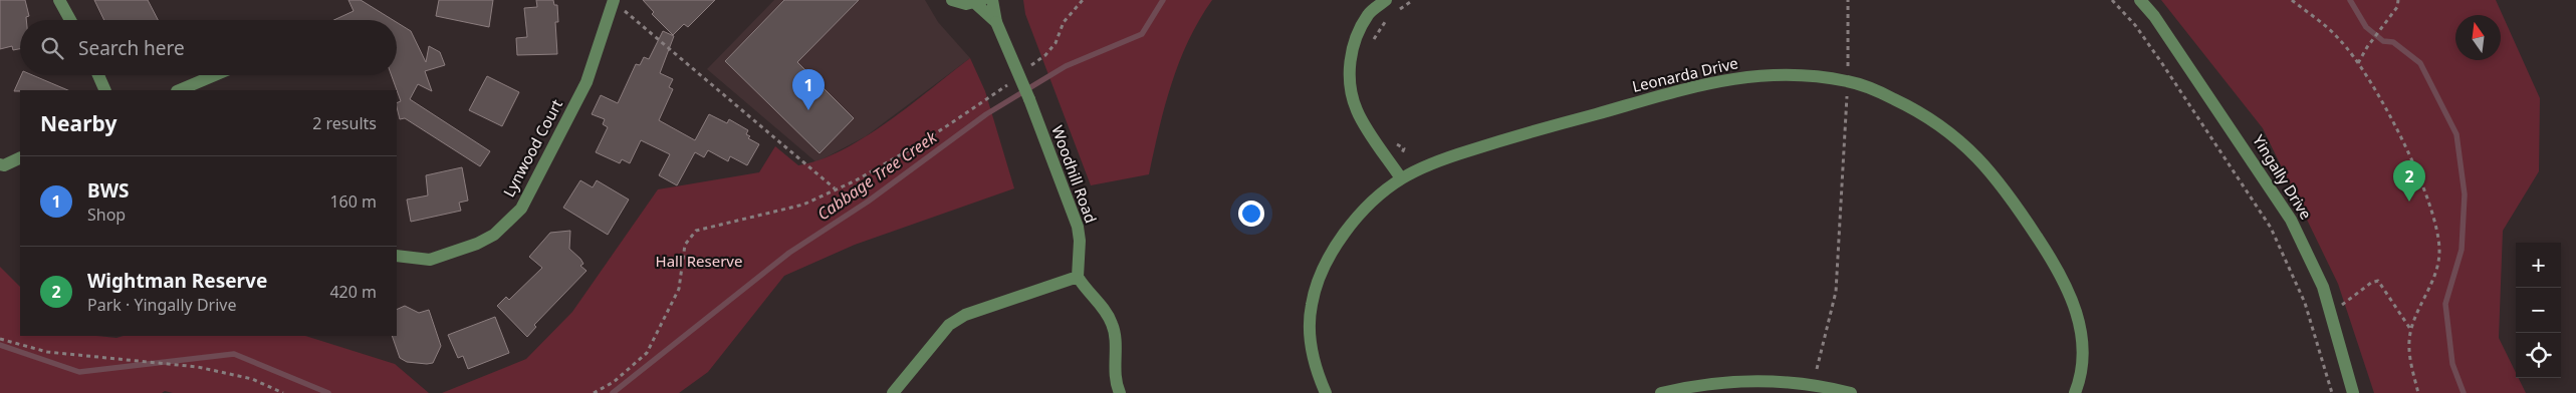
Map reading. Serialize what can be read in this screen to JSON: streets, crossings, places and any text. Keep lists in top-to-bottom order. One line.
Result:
{"streets":{"street":["Leonarda Drive","Lynwood Court","Woodhill Road","Yingally Drive"]},"water":["Cabbage Tree Creek"],"parks":["Hall Reserve"],"north":"top","page":{"search":"Search here","pins":["1","2"],"heading":["Nearby","2 results"],"list":[{"mark":"1","name":"BWS","note":"Shop","value":"160 m"},{"mark":"2","name":"Wightman Reserve","note":"Park · Yingally Drive","value":"420 m"}],"map_buttons":["+","−"]}}
